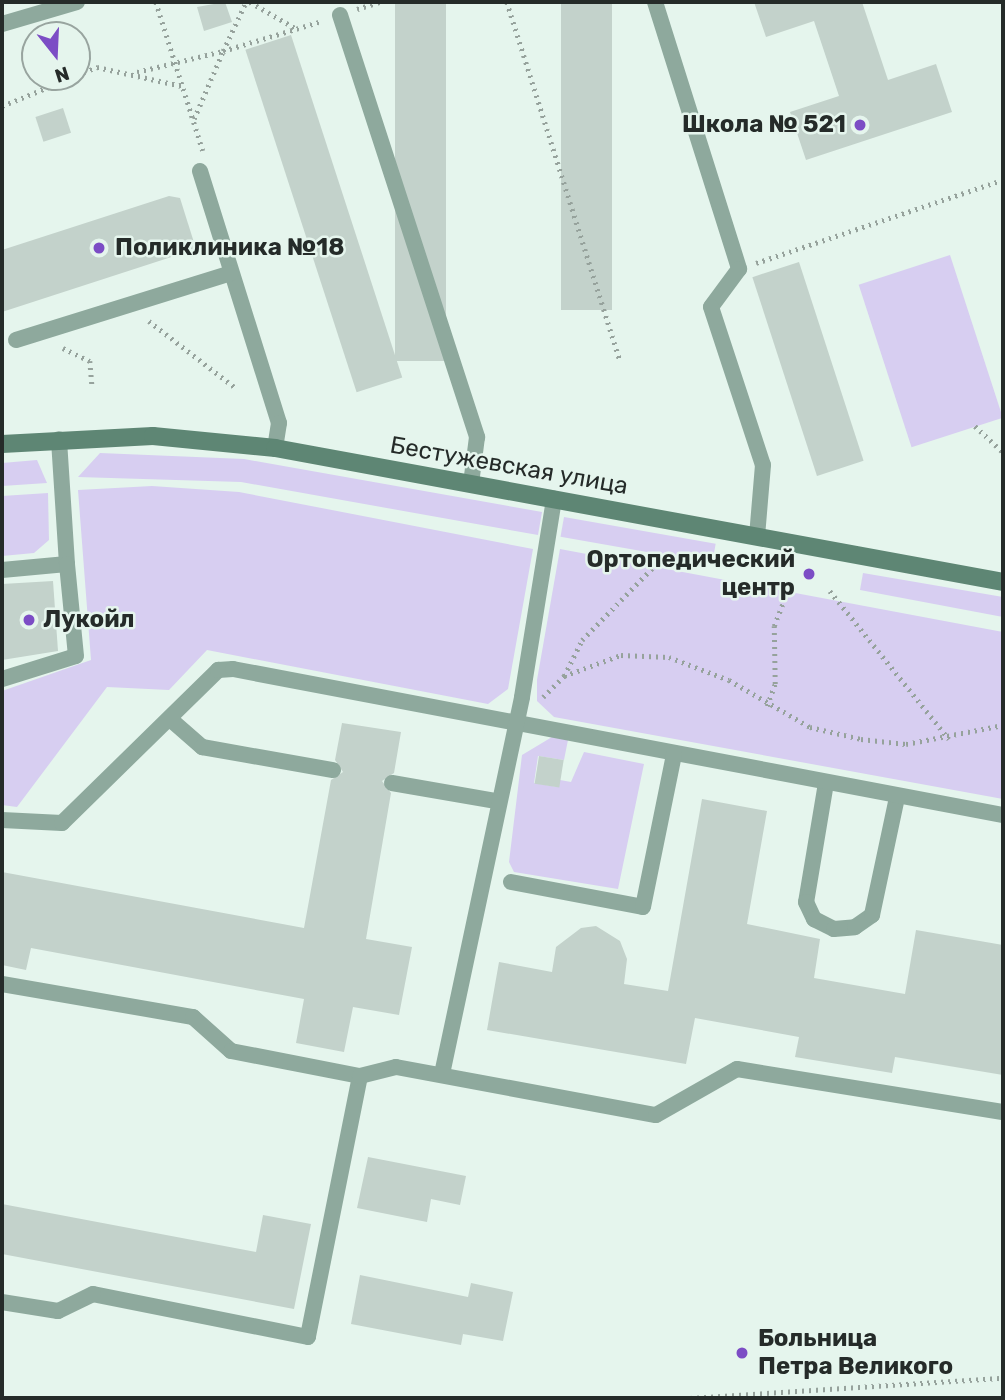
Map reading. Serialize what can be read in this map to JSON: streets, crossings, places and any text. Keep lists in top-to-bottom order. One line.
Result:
{"streets":{"street":["Бестужевская улица"]},"places":["Школа № 521","Поликлиника №18","Ортопедический центр","Лукойл","Больница Петра Великого"],"north":"bottom"}
